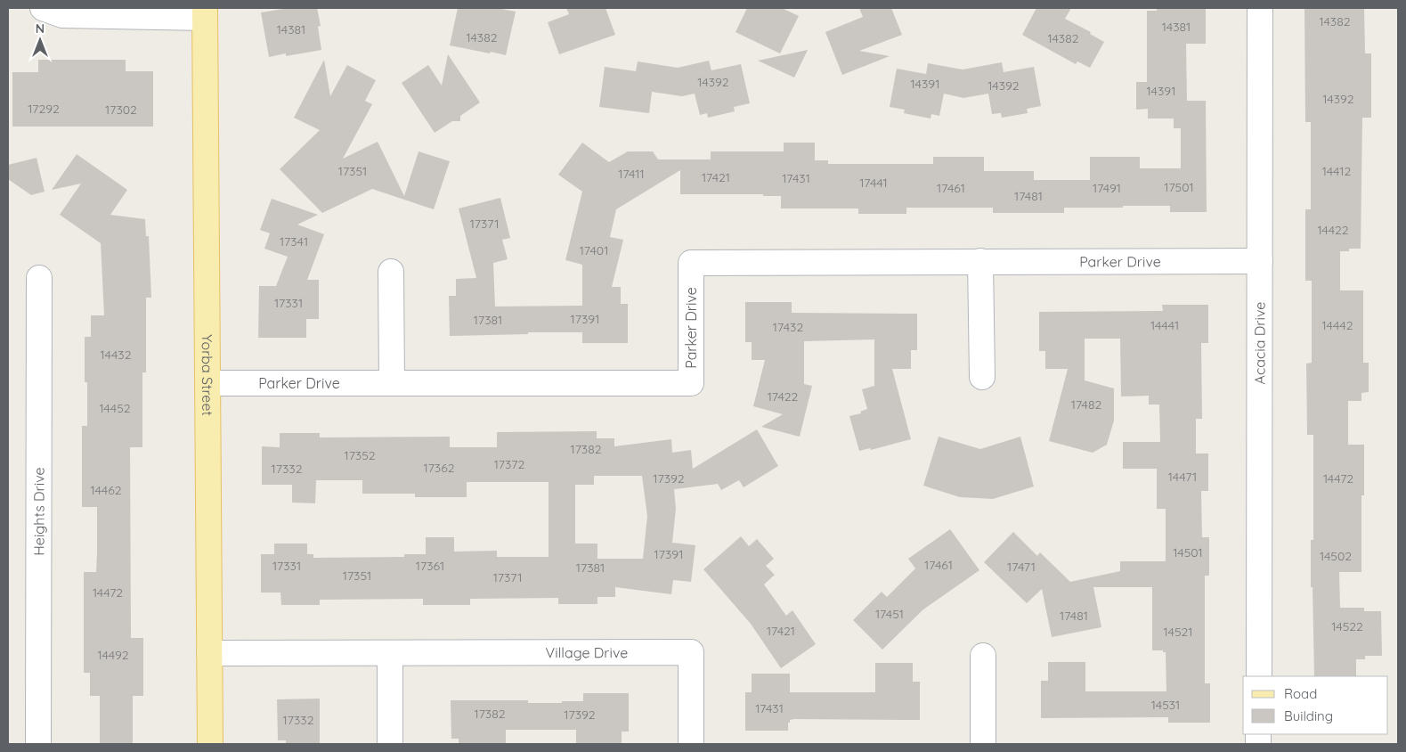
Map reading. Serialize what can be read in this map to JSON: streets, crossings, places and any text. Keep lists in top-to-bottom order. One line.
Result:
{"streets":{"main road":["Yorba Street"],"street":["Parker Drive","Acacia Drive","Heights Drive","Village Drive"]},"crossings":[["Parker Drive","Acacia Drive"],["Parker Drive","Yorba Street"],["Yorba Street","Village Drive"]],"house_numbers":["14382","14381","14381","14382","14382","14392","14391","14392","14391","14392","17292","17302","17351","14412","17411","17421","17431","17441","17501","17461","17491","17481","17371","14422","17341","17401","17331","17391","17381","14441","14442","17432","14432","17422","17482","14452","17382","17352","17372","17362","17332","14471","17392","14472","14462","14501","17391","14502","17461","17331","17361","17471","17381","17351","17371","14472","17451","17481","14522","17421","14521","14492","14531","17431","17382","17392","17332"],"legend":["Road","Building"],"north":"top"}
